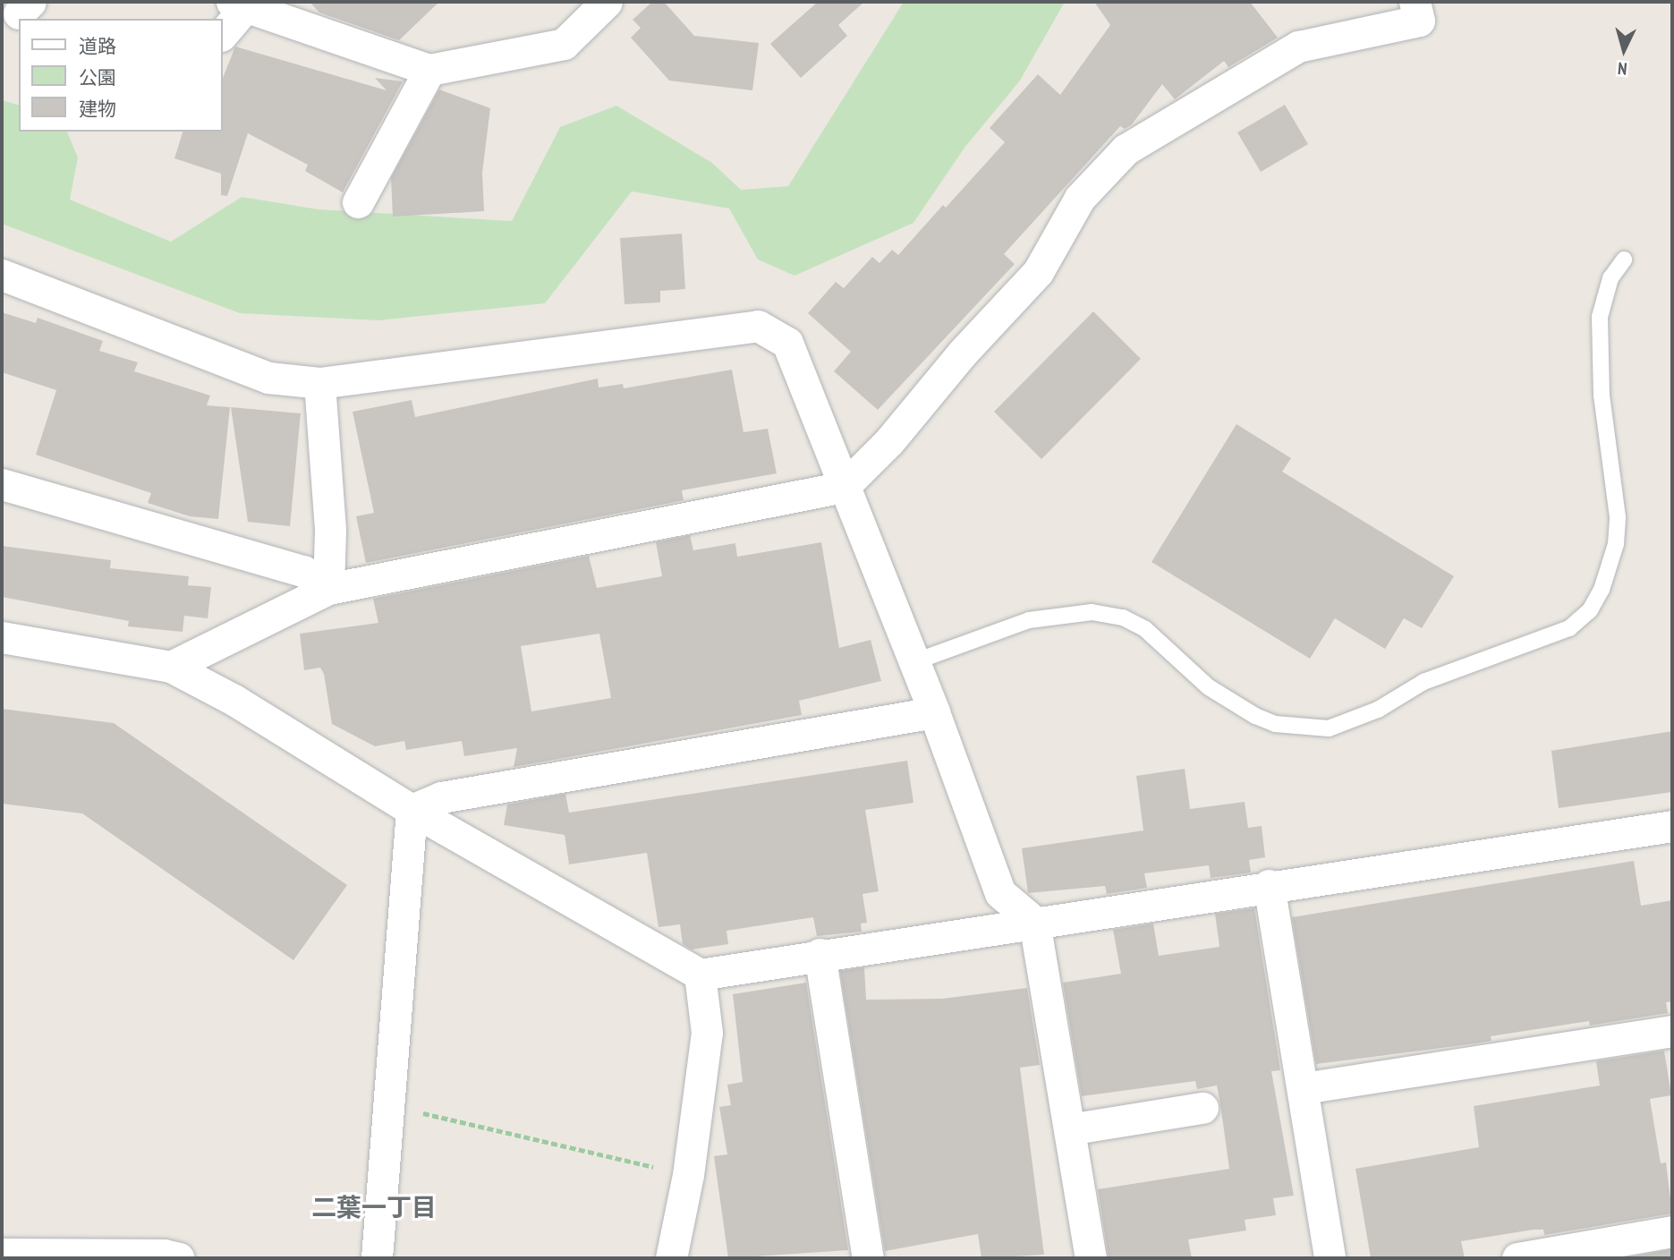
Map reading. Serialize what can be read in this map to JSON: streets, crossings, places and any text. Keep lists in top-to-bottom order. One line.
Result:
{"districts":["二葉一丁目"],"legend":["道路","公園","建物"],"north":"bottom"}
